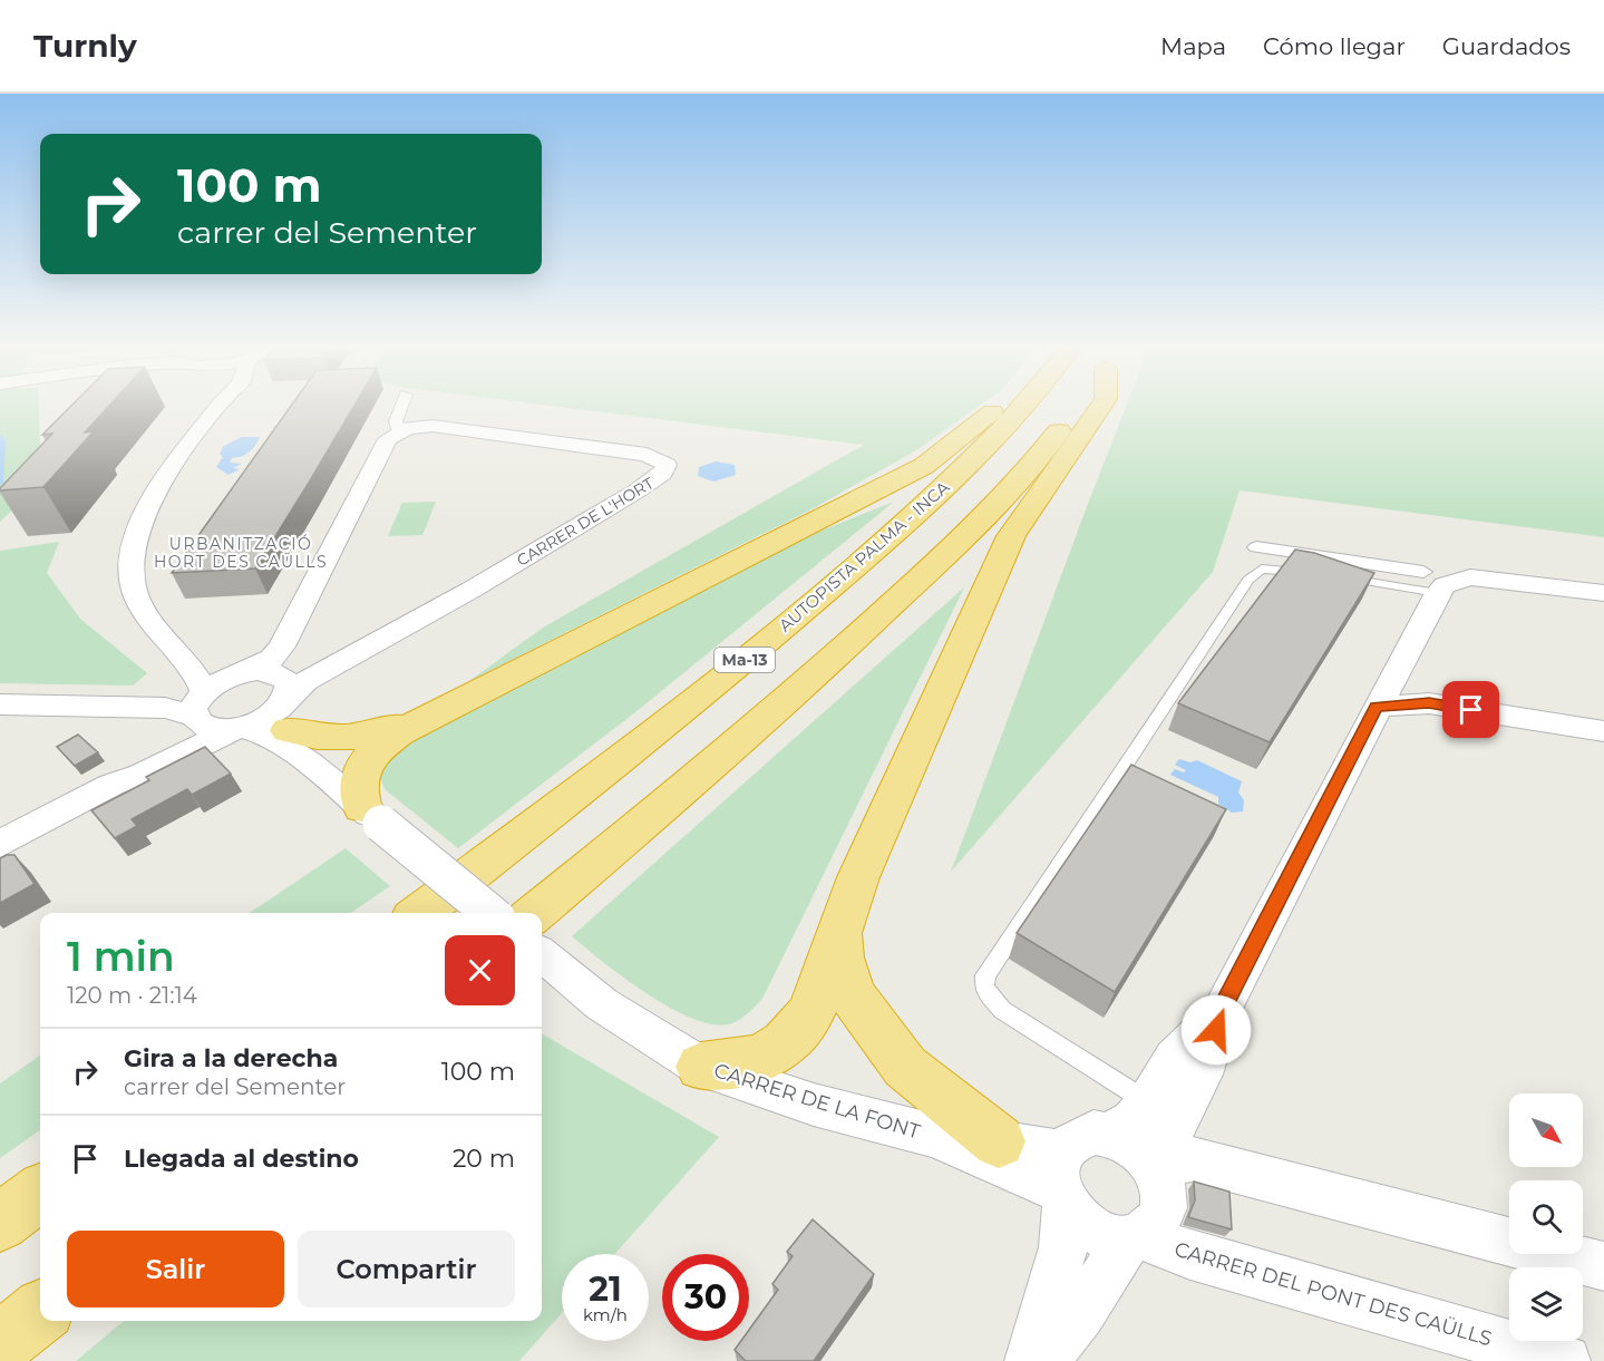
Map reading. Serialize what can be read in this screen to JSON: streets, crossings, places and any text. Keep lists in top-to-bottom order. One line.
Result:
{"streets":{"highway":["AUTOPISTA PALMA - INCA","Ma-13"],"street":["CARRER DE L'HORT","CARRER DE LA FONT","CARRER DEL PONT DES CAÜLLS"]},"crossings":[["CARRER DE LA FONT","CARRER DEL PONT DES CAÜLLS"]],"districts":["URBANITZACIÓ HORT DES CAÜLLS"],"north":"bottom right","page":{"header":"Turnly","nav":["Mapa","Cómo llegar","Guardados"],"turn":["100 m","carrer del Sementer"],"heading":["1 min","120 m · 21:14"],"list":[{"name":"Gira a la derecha","note":"carrer del Sementer","value":"100 m"},{"name":"Llegada al destino","value":"20 m"}],"buttons":["Salir","Compartir"],"speed":"21 km/h","limit":"30"}}
